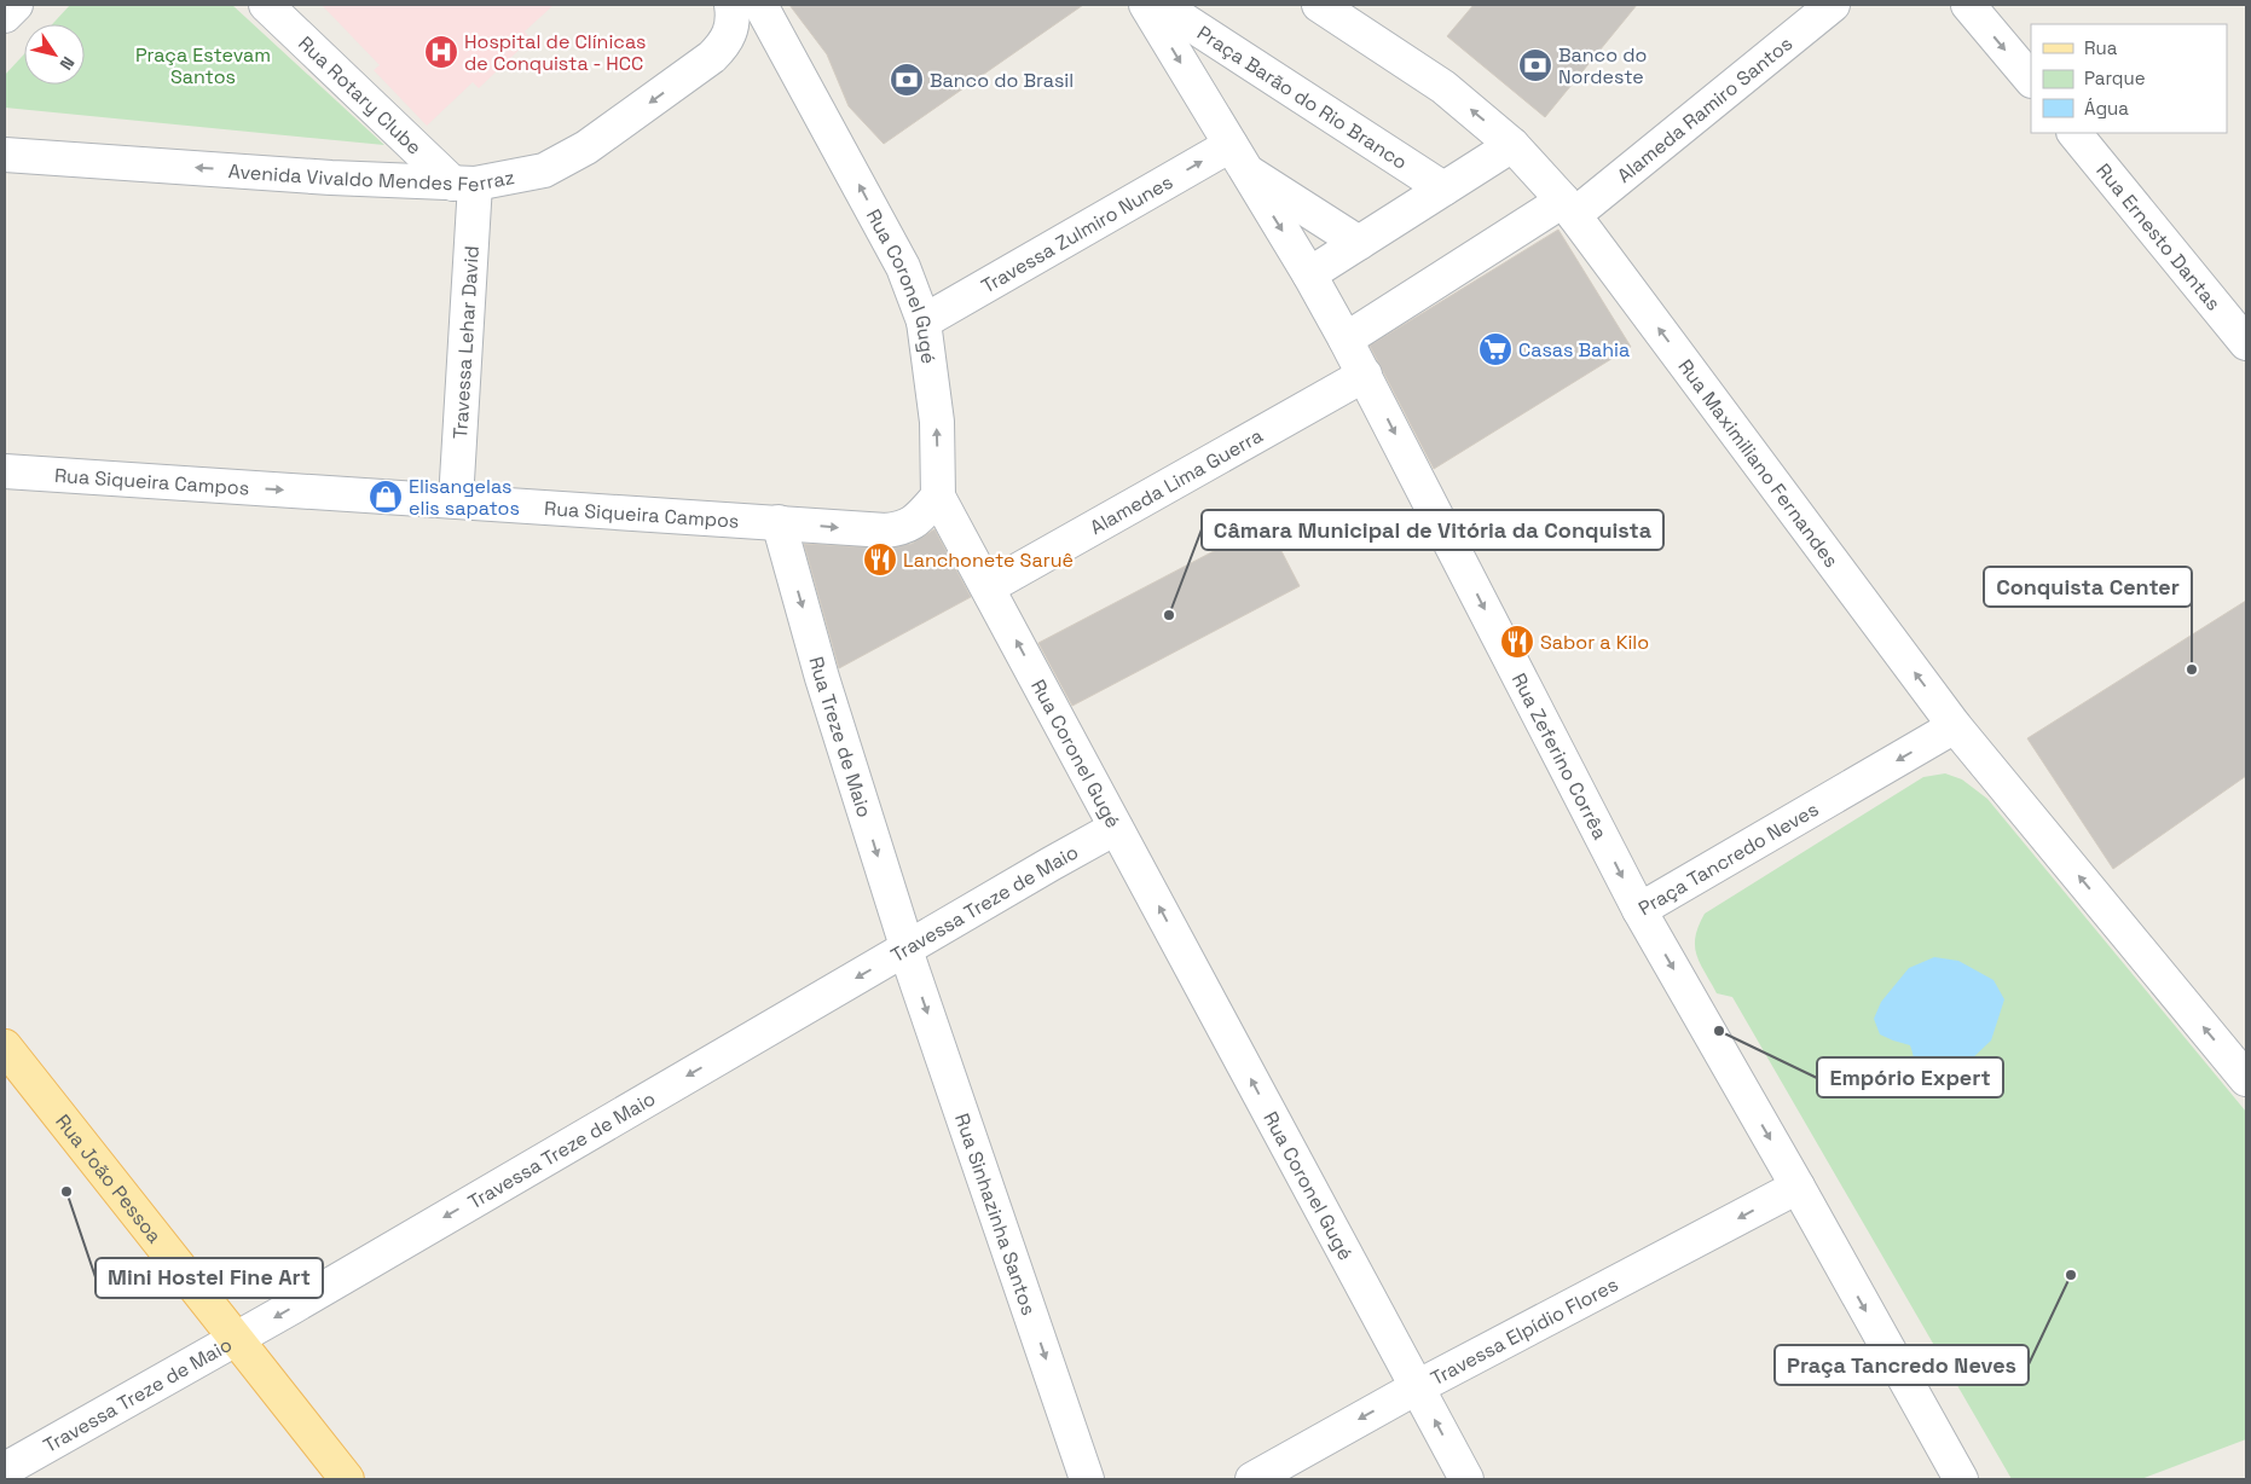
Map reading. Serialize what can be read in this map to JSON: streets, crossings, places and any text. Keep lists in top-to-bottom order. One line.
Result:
{"streets":{"main road":["Rua João Pessoa"],"street":["Rua Rotary Clube","Praça Barão do Rio Branco","Alameda Ramiro Santos","Avenida Vivaldo Mendes Ferraz","Travessa Zulmiro Nunes","Rua Ernesto Dantas","Rua Coronel Gugé","Travessa Lehar David","Rua Maximiliano Fernandes","Rua Siqueira Campos","Alameda Lima Guerra","Rua Treze de Maio","Rua Zeferino Corrêa","Praça Tancredo Neves","Travessa Treze de Maio","Rua Sinhazinha Santos","Travessa Elpídio Flores"]},"crossings":[["Rua Rotary Clube","Avenida Vivaldo Mendes Ferraz"],["Rua Rotary Clube","Travessa Lehar David"],["Praça Barão do Rio Branco","Travessa Zulmiro Nunes"],["Praça Barão do Rio Branco","Alameda Lima Guerra"],["Praça Barão do Rio Branco","Rua Zeferino Corrêa"],["Alameda Ramiro Santos","Rua Maximiliano Fernandes"],["Avenida Vivaldo Mendes Ferraz","Travessa Lehar David"],["Travessa Zulmiro Nunes","Rua Coronel Gugé"],["Rua Coronel Gugé","Rua Siqueira Campos"],["Rua Coronel Gugé","Alameda Lima Guerra"],["Rua Coronel Gugé","Travessa Treze de Maio"],["Rua Coronel Gugé","Travessa Elpídio Flores"],["Travessa Lehar David","Rua Siqueira Campos"],["Rua Maximiliano Fernandes","Praça Tancredo Neves"],["Rua Siqueira Campos","Rua Treze de Maio"],["Alameda Lima Guerra","Rua Zeferino Corrêa"],["Rua Treze de Maio","Travessa Treze de Maio"],["Rua Treze de Maio","Rua Sinhazinha Santos"],["Rua Zeferino Corrêa","Praça Tancredo Neves"],["Praça Tancredo Neves","Travessa Elpídio Flores"],["Travessa Treze de Maio","Rua João Pessoa"],["Travessa Treze de Maio","Rua Sinhazinha Santos"]],"one_way":["Avenida Vivaldo Mendes Ferraz","Travessa Zulmiro Nunes","Rua Coronel Gugé","Rua Maximiliano Fernandes","Rua Siqueira Campos","Rua Treze de Maio","Rua Zeferino Corrêa","Travessa Treze de Maio","Rua Sinhazinha Santos","Travessa Elpídio Flores"],"parks":["Praça Estevam Santos"],"places":{"hospital":["Hospital de Clínicas de Conquista - HCC"],"bank":["Banco do Nordeste","Banco do Brasil"],"supermarket":["Casas Bahia"],"shop":["Elisangelas elis sapatos"],"restaurant":["Lanchonete Saruê","Sabor a Kilo"],"other":["Câmara Municipal de Vitória da Conquista","Conquista Center","Empório Expert","Mini Hostel Fine Art","Praça Tancredo Neves"]},"legend":["Rua","Parque","Água"],"north":"bottom right"}
